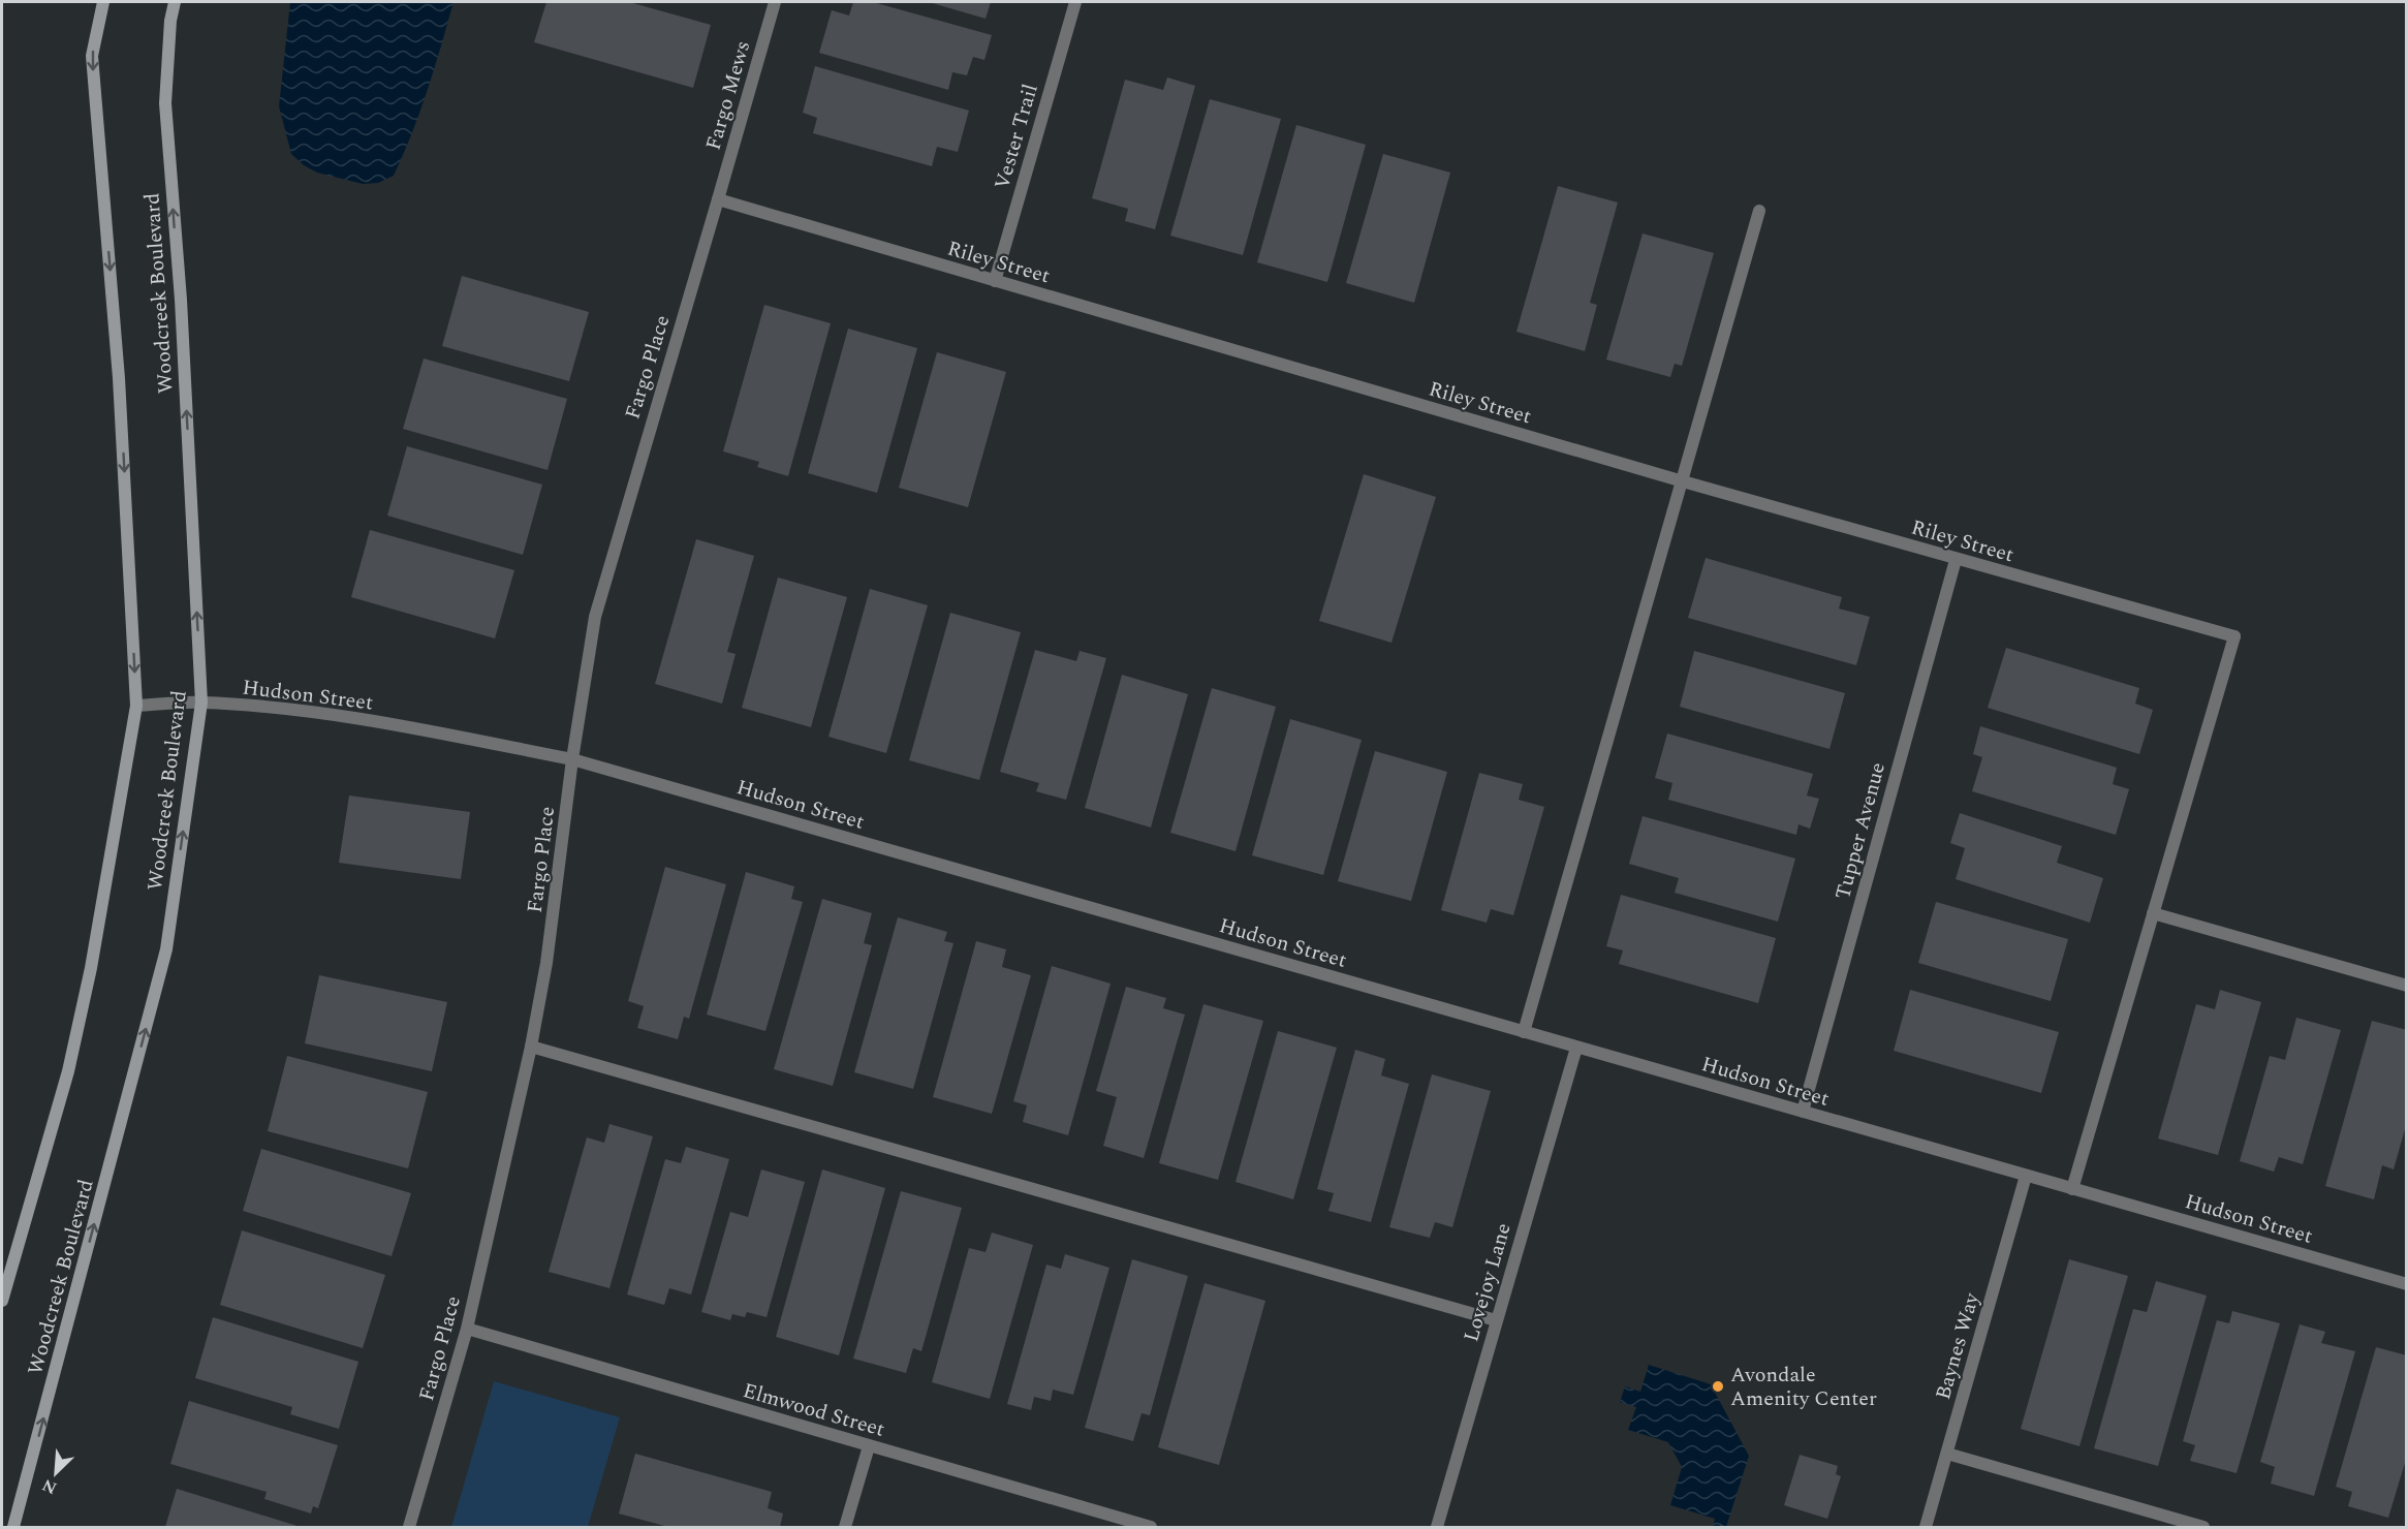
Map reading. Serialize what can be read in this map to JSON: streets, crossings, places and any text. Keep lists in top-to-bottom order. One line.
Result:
{"streets":{"street":["Fargo Mews","Vester Trail","Riley Street","Woodcreek Boulevard","Fargo Place","Hudson Street","Tupper Avenue","Lovejoy Lane","Baynes Way","Elmwood Street"]},"crossings":[["Fargo Mews","Riley Street"],["Fargo Mews","Fargo Place"],["Vester Trail","Riley Street"],["Riley Street","Fargo Place"],["Riley Street","Tupper Avenue"],["Woodcreek Boulevard","Hudson Street"],["Fargo Place","Hudson Street"],["Fargo Place","Elmwood Street"],["Hudson Street","Tupper Avenue"],["Hudson Street","Lovejoy Lane"],["Hudson Street","Baynes Way"]],"places":["Avondale Amenity Center"],"north":"bottom left"}
